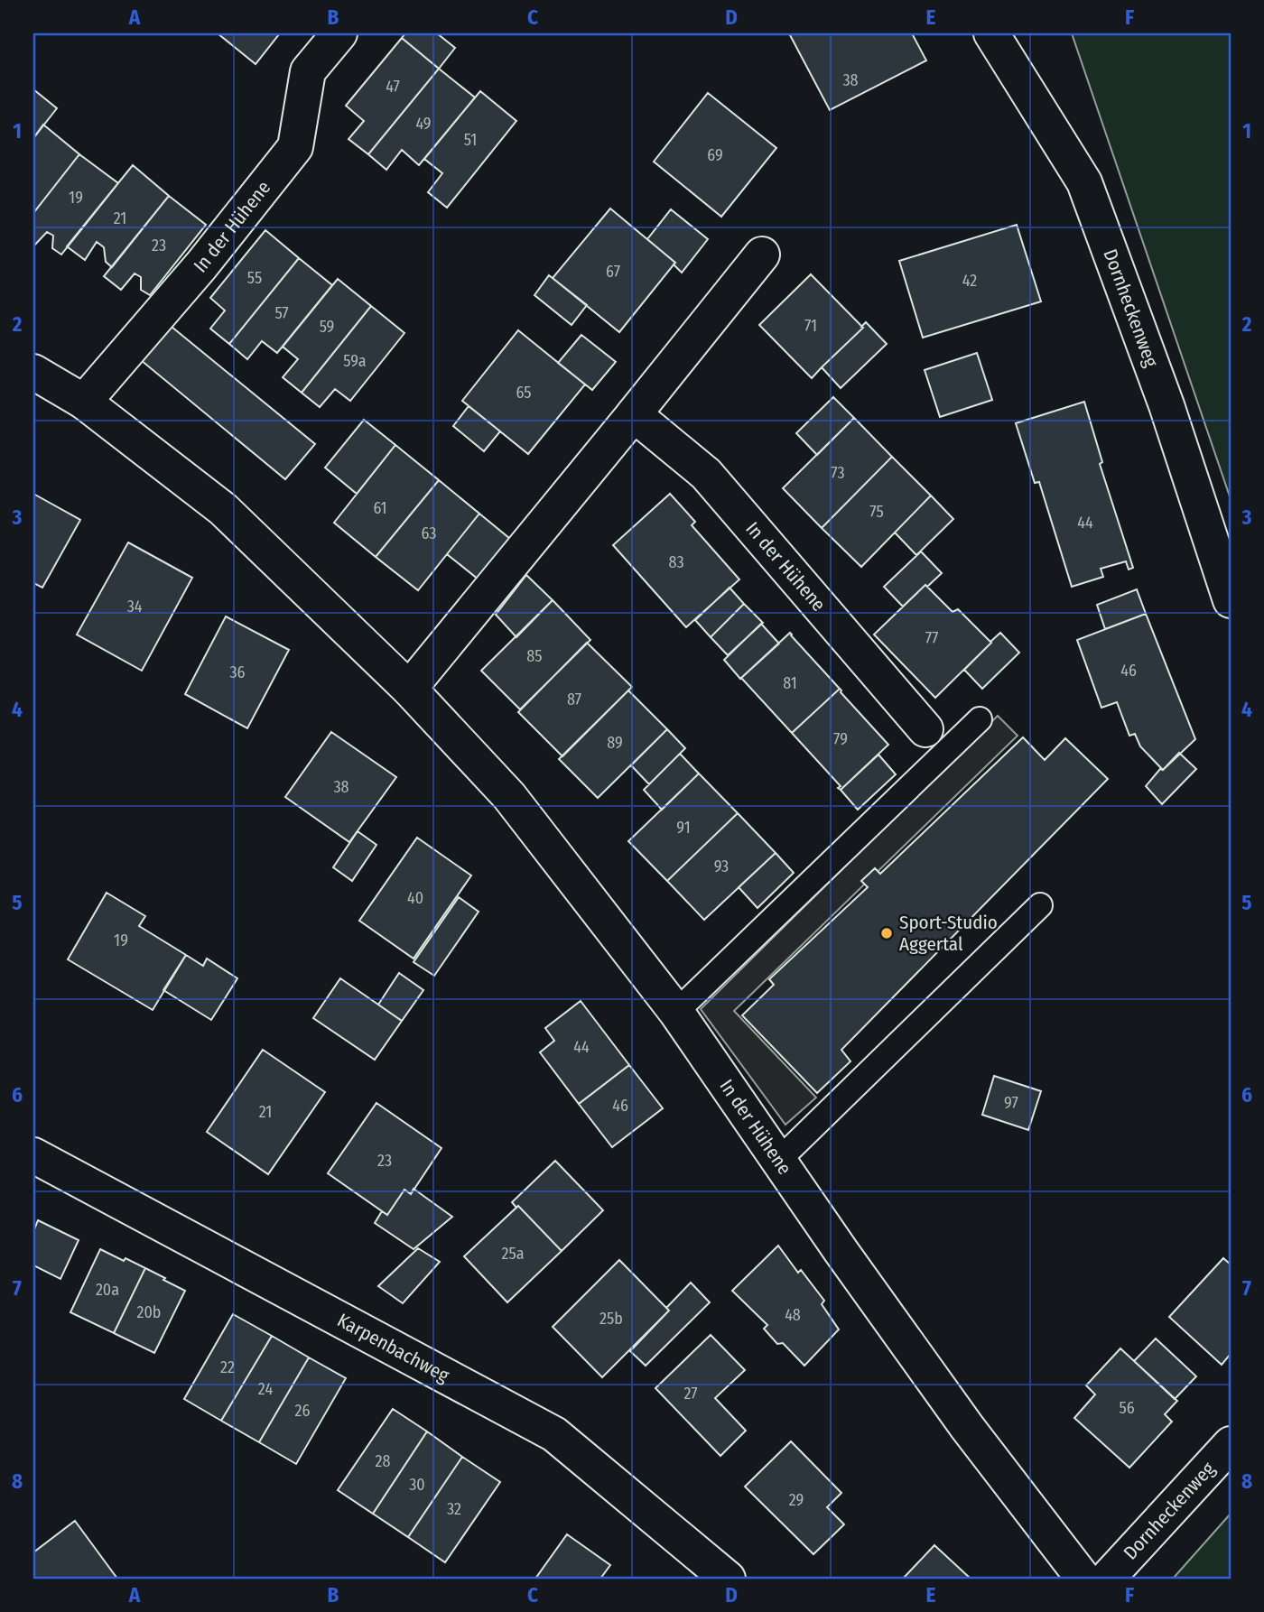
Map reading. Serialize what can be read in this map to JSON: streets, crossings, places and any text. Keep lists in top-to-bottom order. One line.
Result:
{"streets":{"street":["In der Hühene","Dornheckenweg","Karpenbachweg"]},"places":["Sport-Studio Aggertal"],"house_numbers":["38","47","49","51","69","19","21","23","67","55","42","57","71","59","59a","65","73","61","75","44","63","83","34","77","85","46","36","81","87","79","89","38","91","93","40","19","44","97","46","21","23","25a","20a","20b","48","25b","22","24","27","56","26","28","30","29","32"],"grid":{"columns":["A","B","C","D","E","F"],"rows":["1","2","3","4","5","6","7","8"]}}
